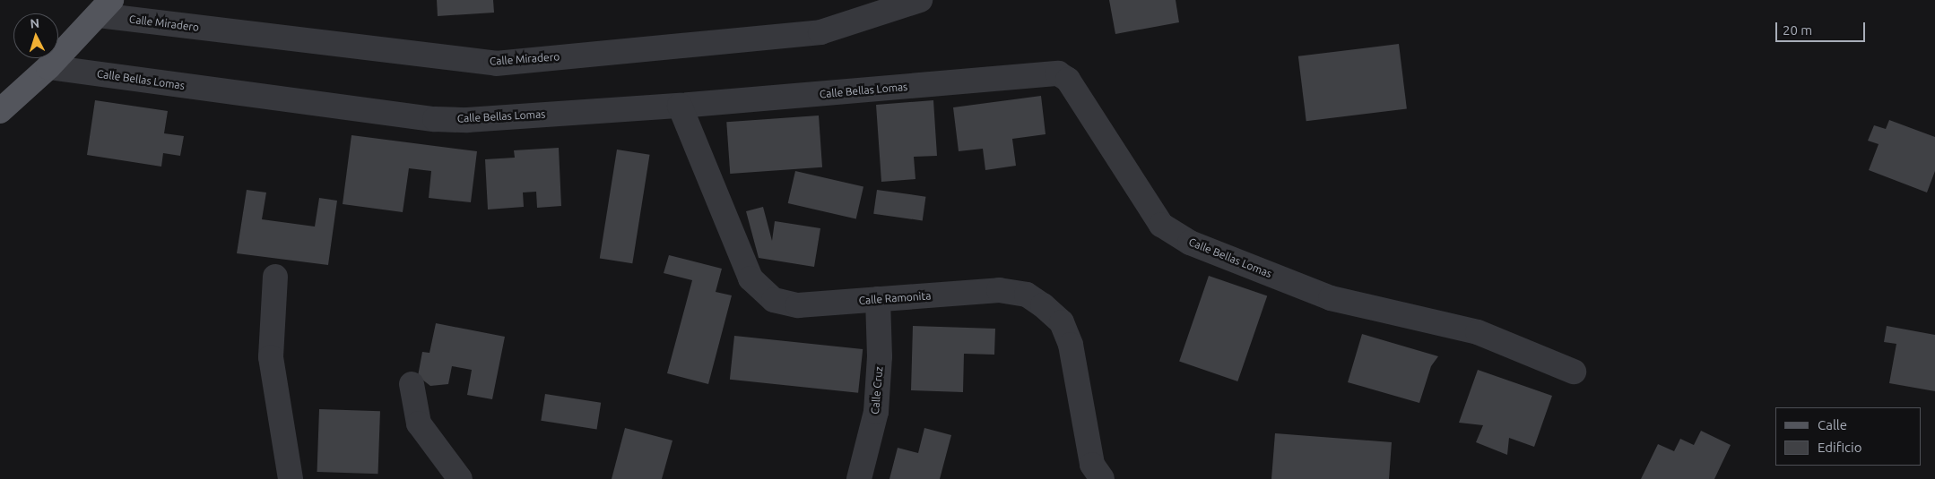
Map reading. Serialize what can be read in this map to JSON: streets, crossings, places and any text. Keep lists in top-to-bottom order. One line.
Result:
{"streets":{"street":["Calle Miradero","Calle Bellas Lomas","Calle Ramonita","Calle Cruz"]},"crossings":[["Calle Bellas Lomas","Calle Ramonita"],["Calle Ramonita","Calle Cruz"]],"legend":["Calle","Edificio"],"scale_bar":"20 m","north":"top"}
